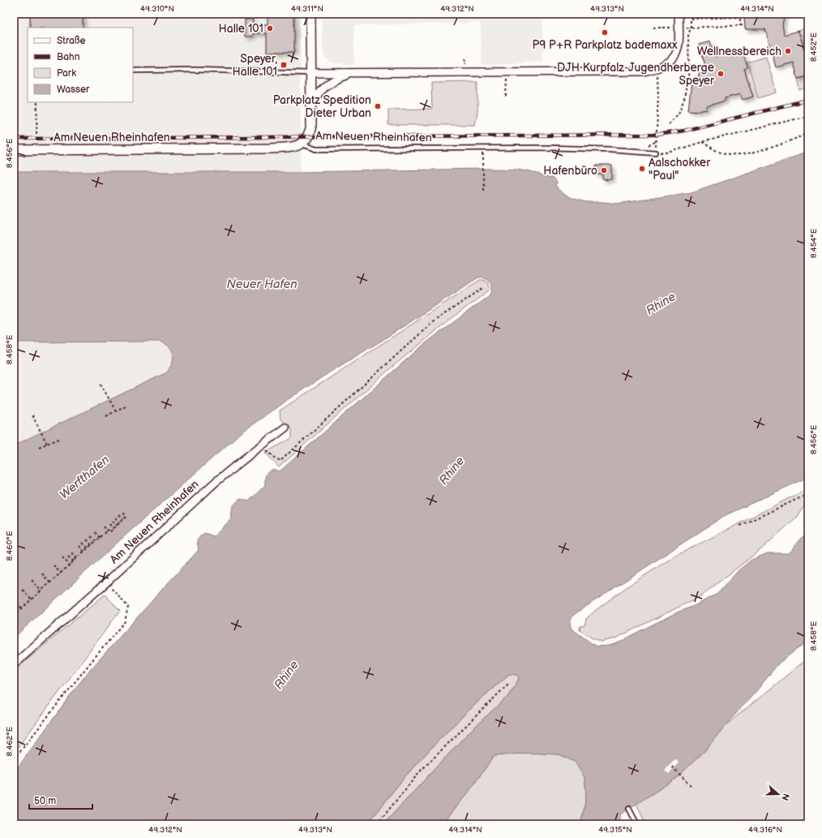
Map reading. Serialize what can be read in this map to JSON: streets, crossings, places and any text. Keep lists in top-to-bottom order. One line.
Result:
{"streets":{"street":["Am Neuen Rheinhafen"]},"water":["Neuer Hafen","Rhine","Werfthafen"],"places":{"other":["Halle 101","P9 P+R Parkplatz bademaxx","Wellnessbereich","DJH Kurpfalz-Jugendherberge Speyer","Parkplatz Spedition Dieter Urban","Aalschokker \"Paul\"","Hafenbüro"],"transit":["Speyer, Halle 101"]},"legend":["Straße","Bahn","Park","Wasser"],"scale_bar":"50 m","north":"right","coordinates":["49.310°N","49.311°N","49.312°N","49.313°N","49.314°N","8.452°E","8.456°E","8.454°E","8.458°E","8.460°E","8.462°E","49.315°N","49.316°N"]}
